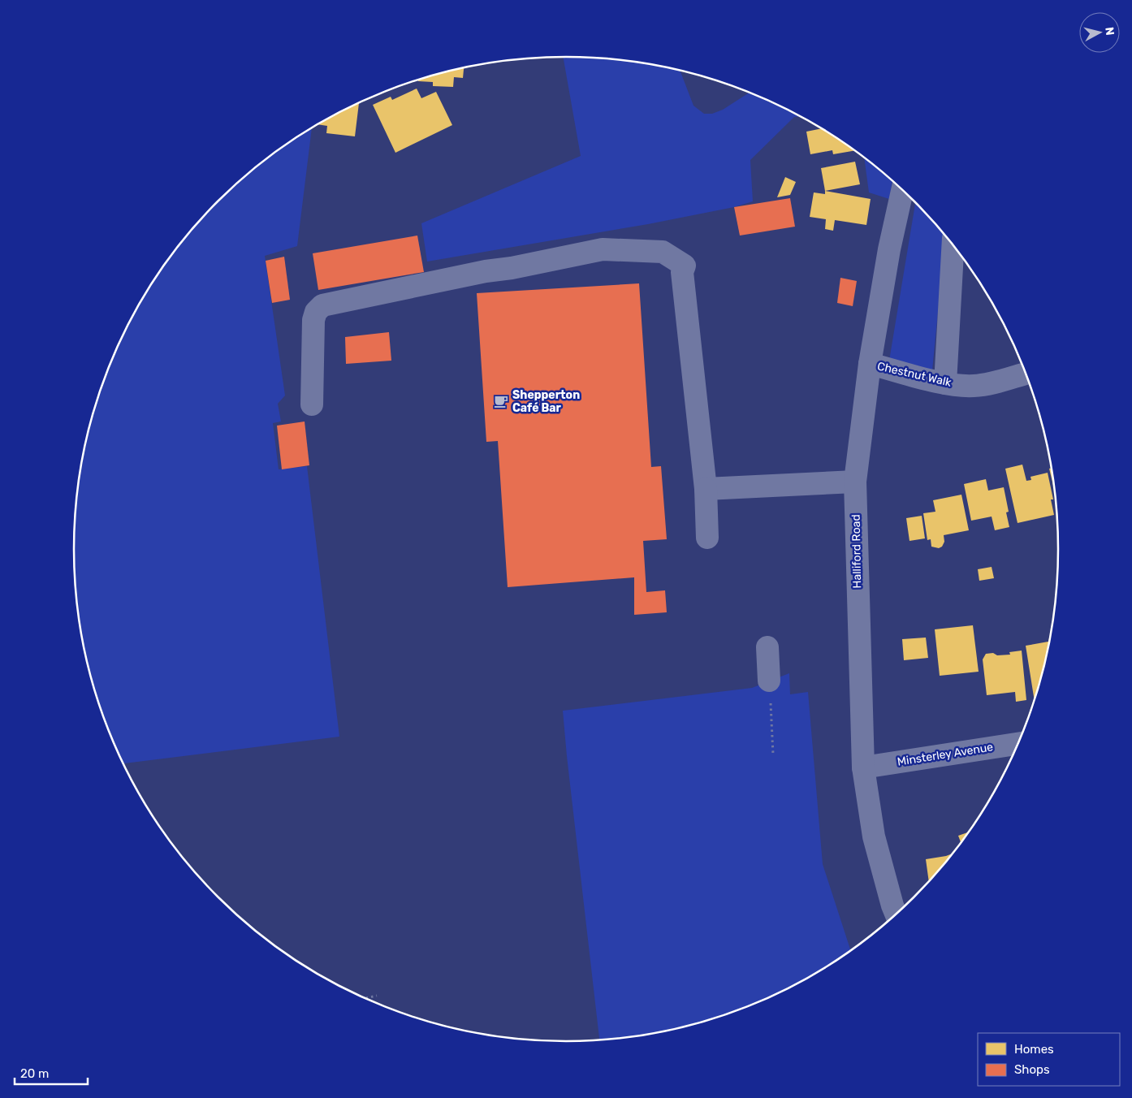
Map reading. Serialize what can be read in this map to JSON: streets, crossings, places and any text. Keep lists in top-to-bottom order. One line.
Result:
{"streets":{"street":["Chestnut Walk","Halliford Road","Minsterley Avenue"]},"crossings":[["Chestnut Walk","Halliford Road"],["Halliford Road","Minsterley Avenue"]],"places":{"cafe":["Shepperton Café Bar"]},"legend":["Homes","Shops"],"scale_bar":"20 m","north":"right"}
